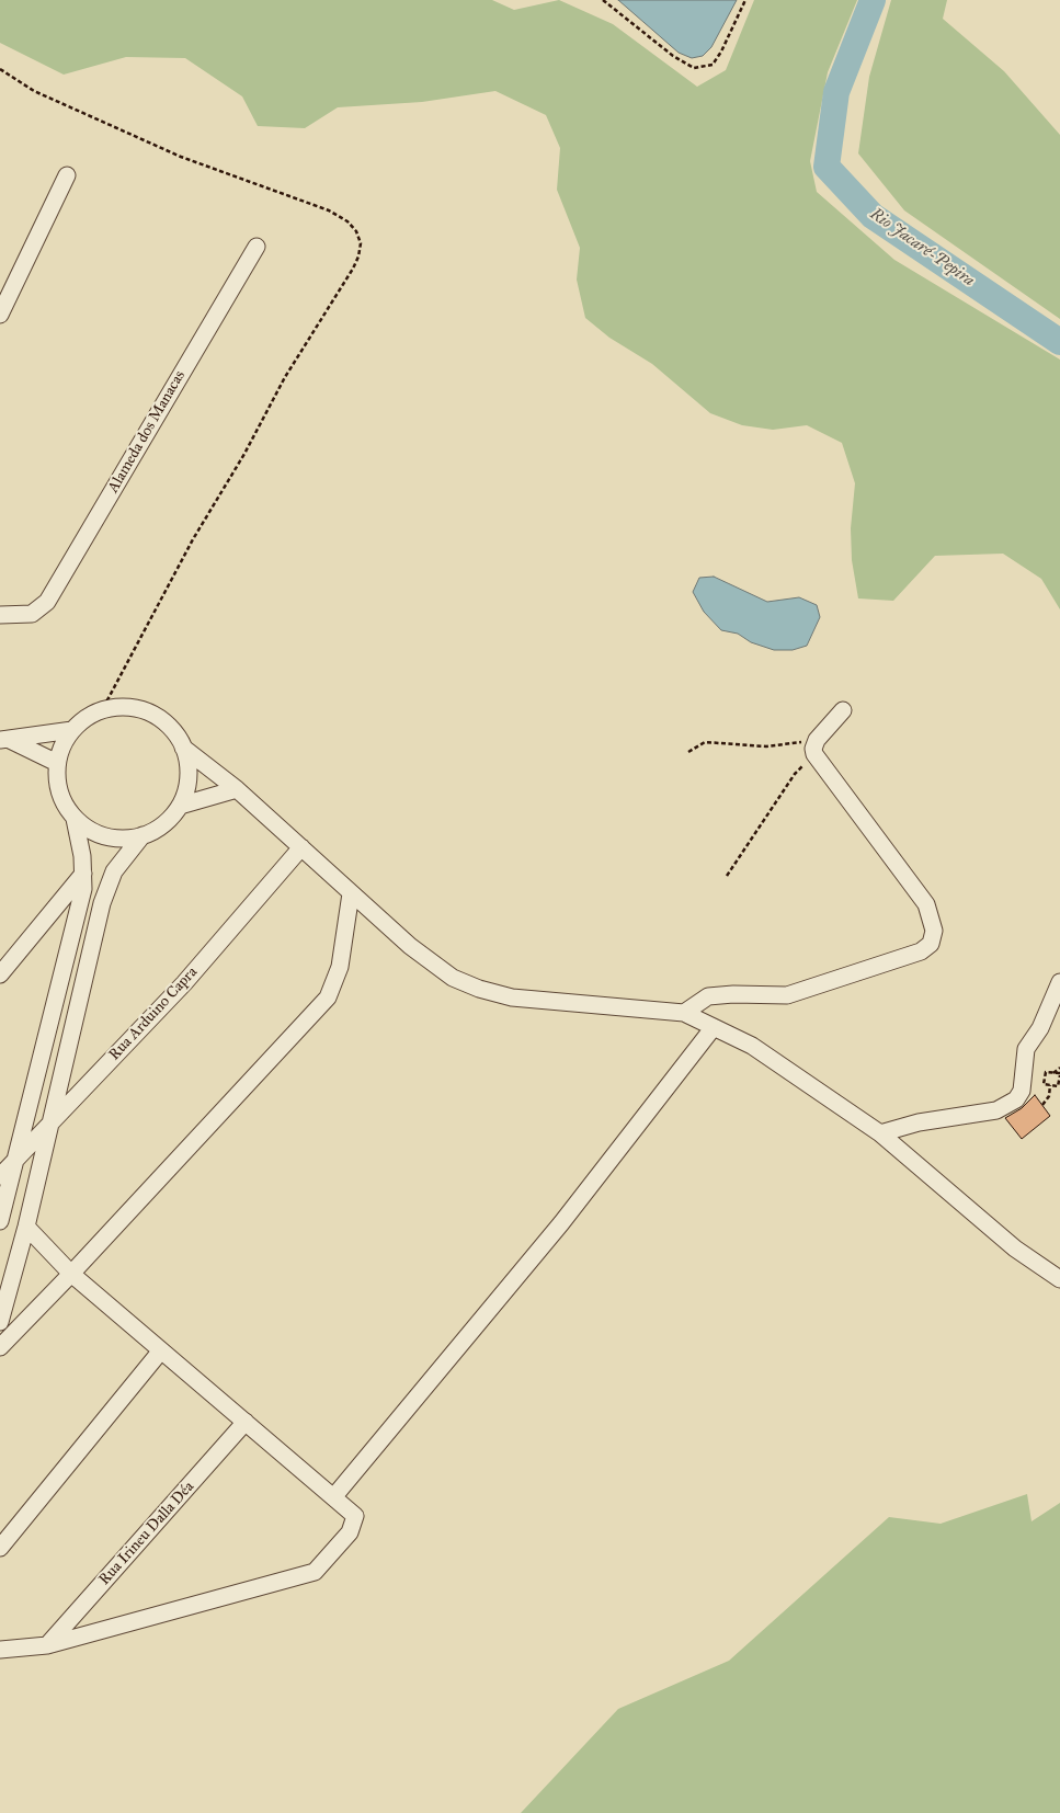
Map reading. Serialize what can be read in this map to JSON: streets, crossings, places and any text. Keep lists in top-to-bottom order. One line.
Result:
{"streets":{"street":["Alameda dos Manacas","Rua Arduino Capra","Rua Irineu Dalla Déa"]},"water":["Rio Jacaré-Pepira"]}
